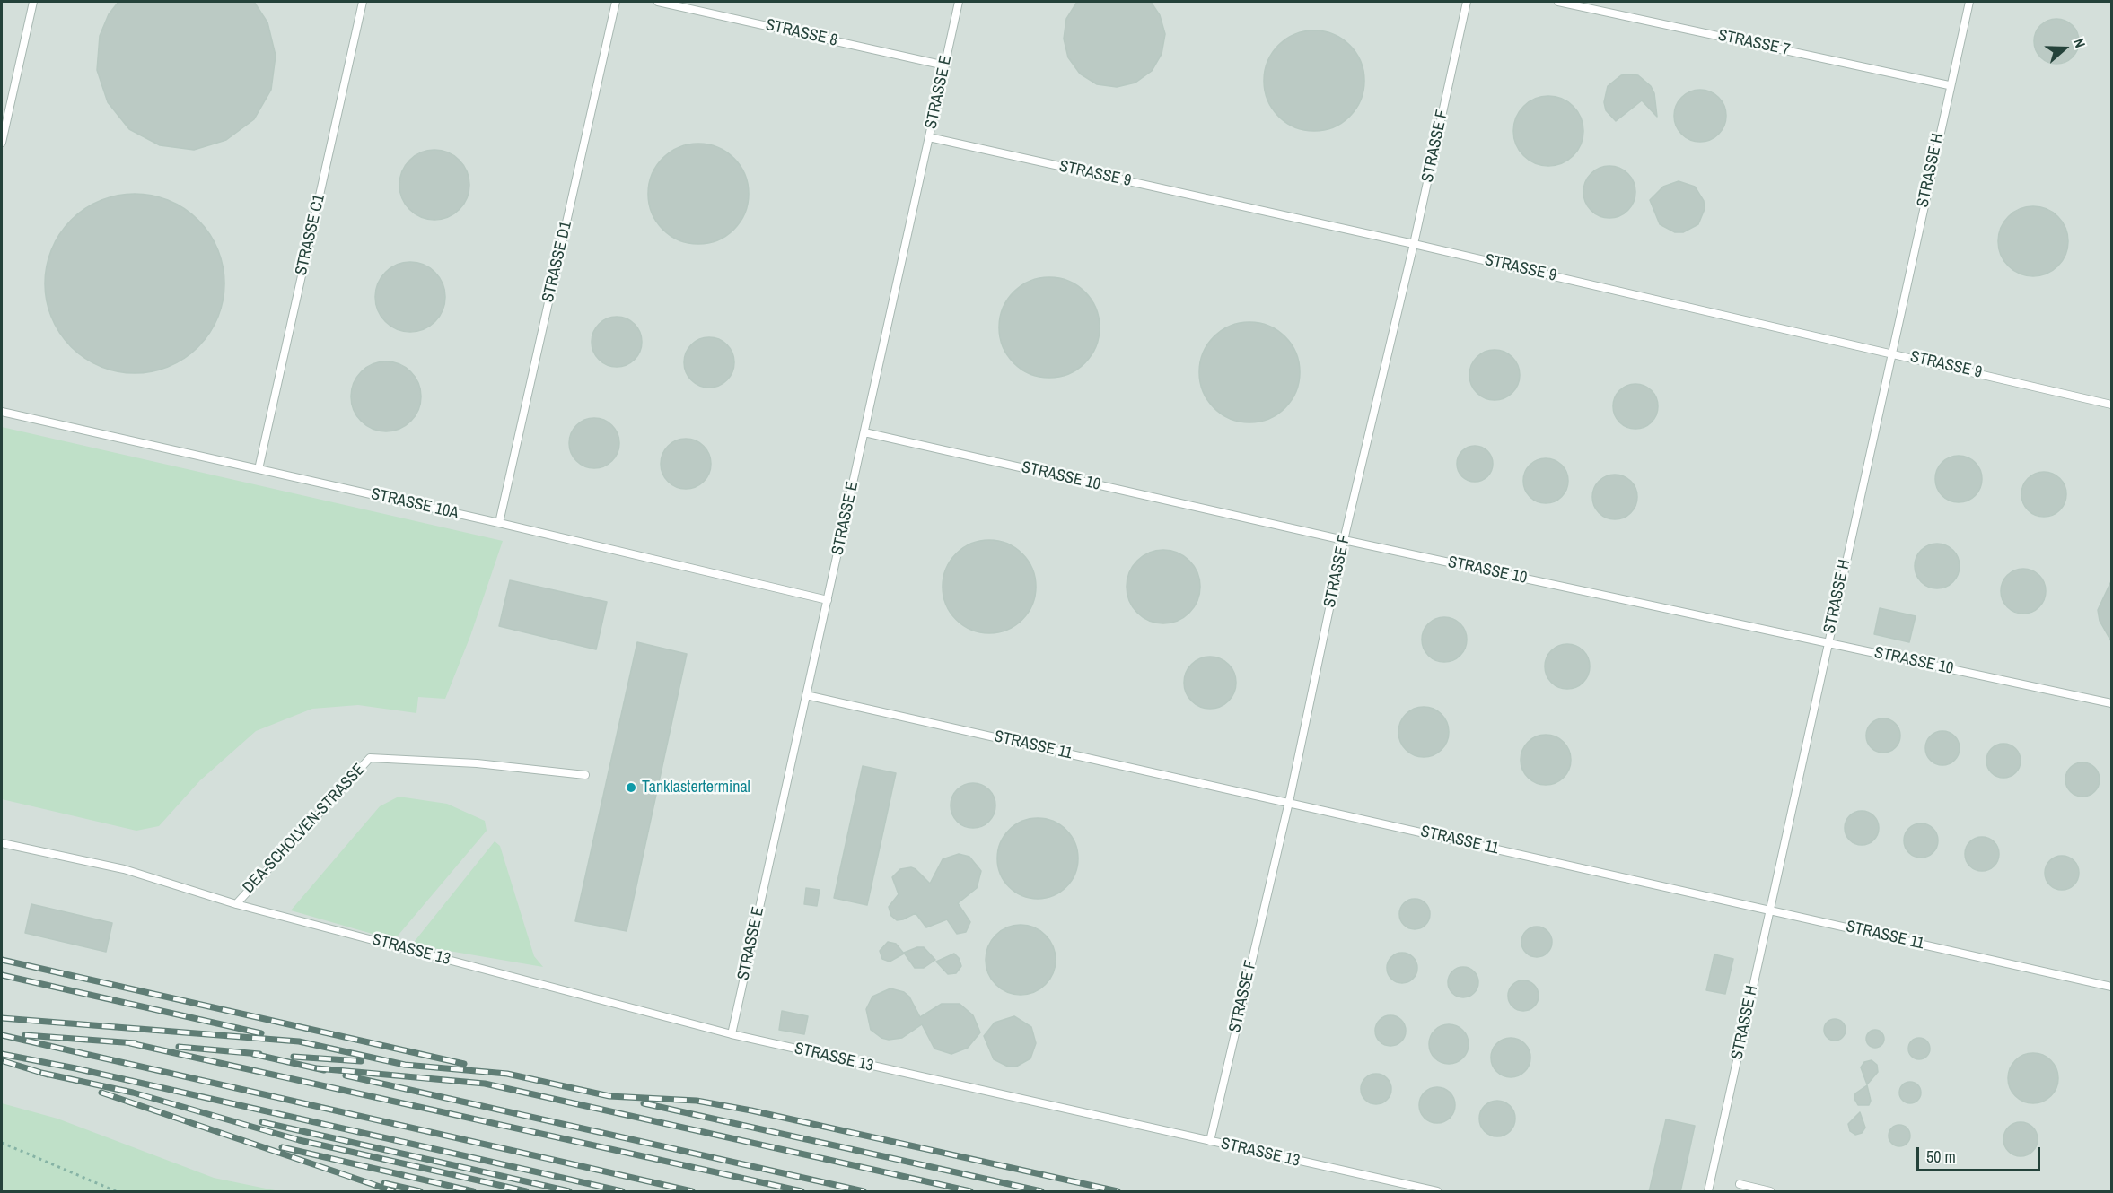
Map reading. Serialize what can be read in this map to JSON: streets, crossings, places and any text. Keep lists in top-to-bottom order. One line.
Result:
{"streets":{"lane":["STRASSE 8","STRASSE 7","STRASSE E","STRASSE F","STRASSE H","STRASSE 9","STRASSE C1","STRASSE D1","STRASSE 10","STRASSE 10A","STRASSE 11","DEA-SCHOLVEN-STRASSE","STRASSE 13"]},"crossings":[["STRASSE 8","STRASSE E"],["STRASSE 7","STRASSE H"],["STRASSE E","STRASSE 9"],["STRASSE E","STRASSE 10"],["STRASSE E","STRASSE 10A"],["STRASSE E","STRASSE 11"],["STRASSE E","STRASSE 13"],["STRASSE F","STRASSE 9"],["STRASSE F","STRASSE 10"],["STRASSE F","STRASSE 11"],["STRASSE F","STRASSE 13"],["STRASSE H","STRASSE 9"],["STRASSE H","STRASSE 10"],["STRASSE H","STRASSE 11"],["STRASSE C1","STRASSE 10A"],["STRASSE D1","STRASSE 10A"],["DEA-SCHOLVEN-STRASSE","STRASSE 13"]],"places":["Tanklasterterminal"],"scale_bar":"50 m","north":"right"}
